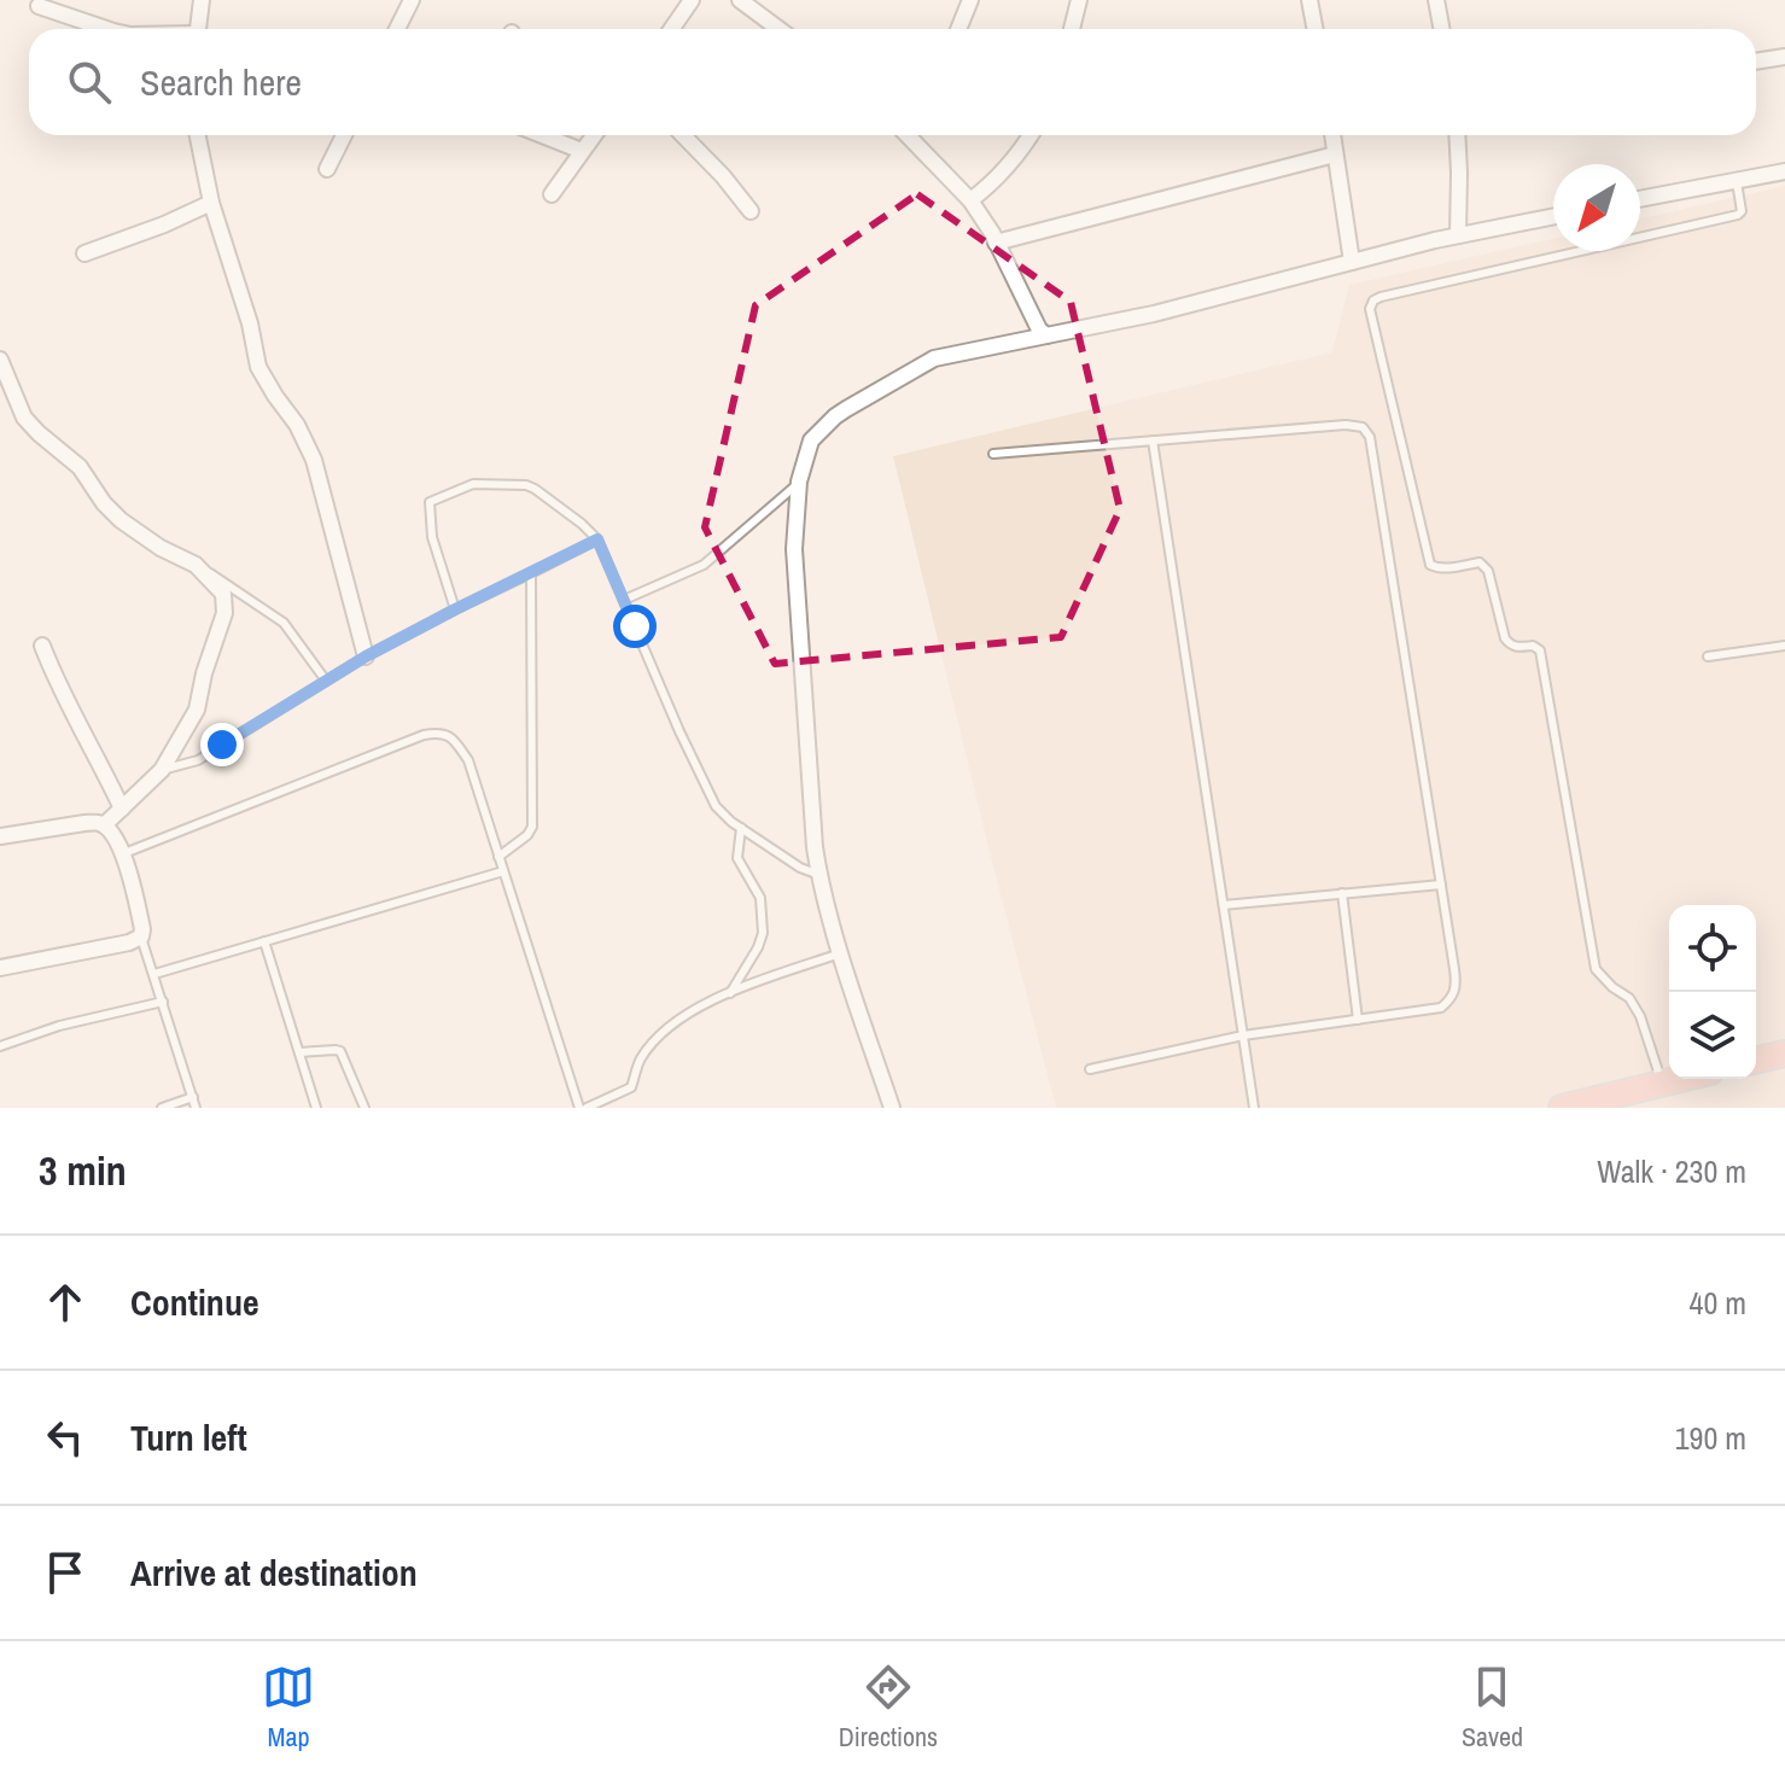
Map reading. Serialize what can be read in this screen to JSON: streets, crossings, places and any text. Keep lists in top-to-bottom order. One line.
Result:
{"north":"bottom left","page":{"search":"Search here","heading":["3 min","Walk · 230 m"],"list":[["Continue","40 m"],["Turn left","190 m"],"Arrive at destination"],"nav":["Map","Directions","Saved"]}}
